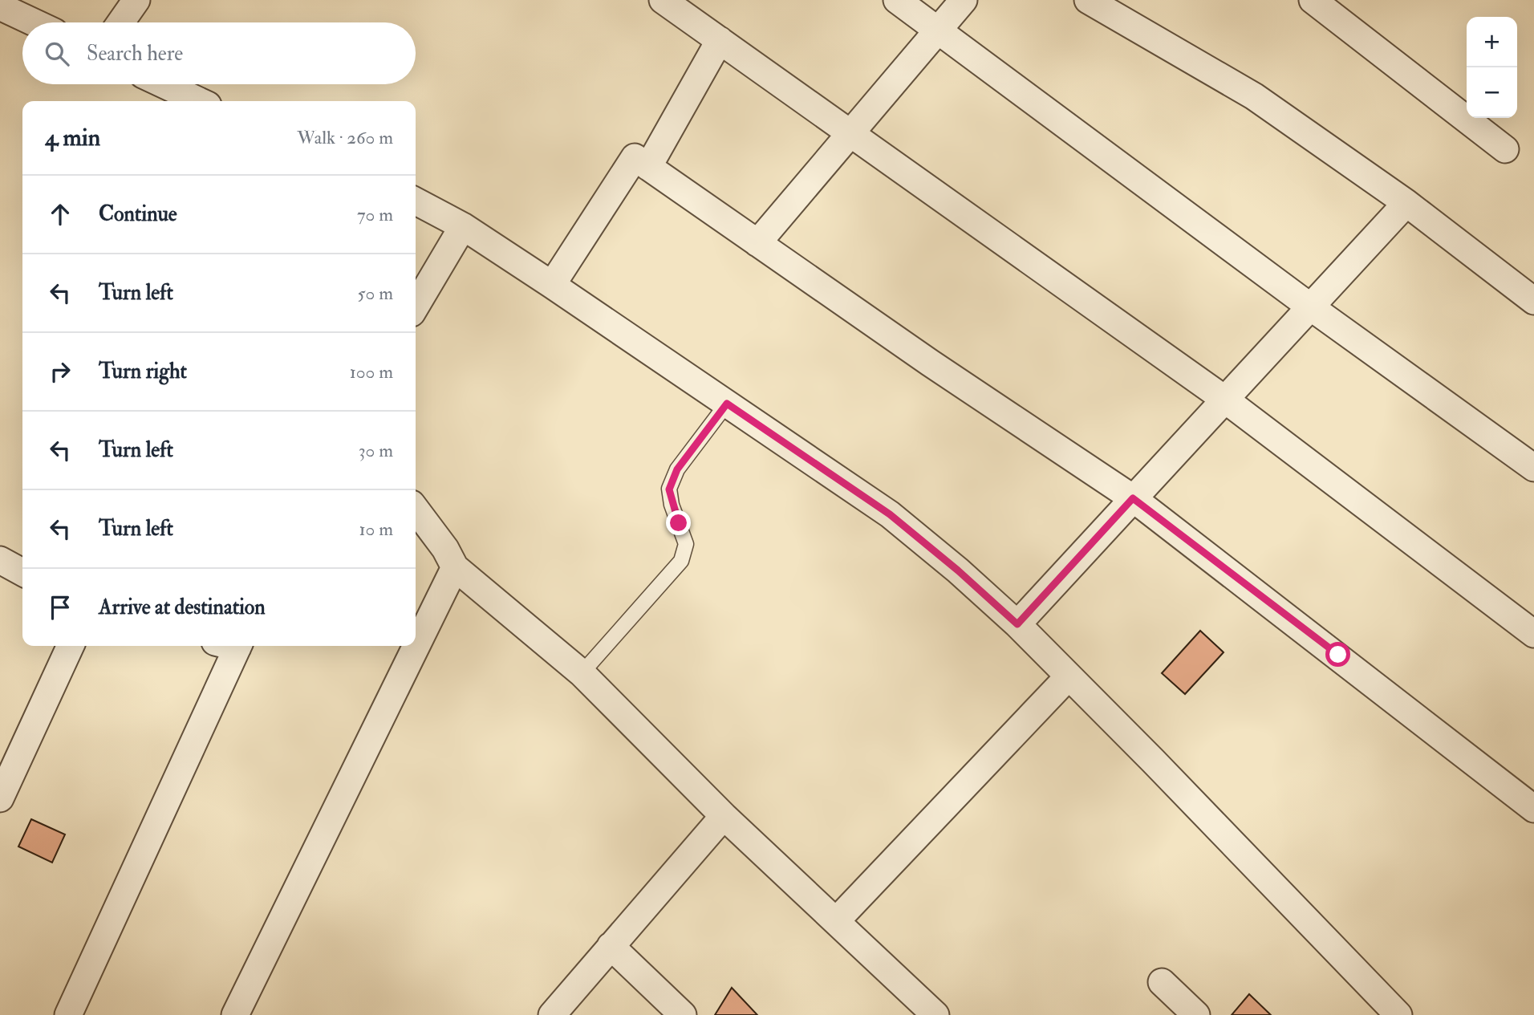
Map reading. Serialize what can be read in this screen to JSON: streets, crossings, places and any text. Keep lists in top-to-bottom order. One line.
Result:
{"page":{"map_buttons":["+","−"],"search":"Search here","heading":["4 min","Walk · 260 m"],"list":[["Continue","70 m"],["Turn left","50 m"],["Turn right","100 m"],["Turn left","30 m"],["Turn left","10 m"],"Arrive at destination"]}}
